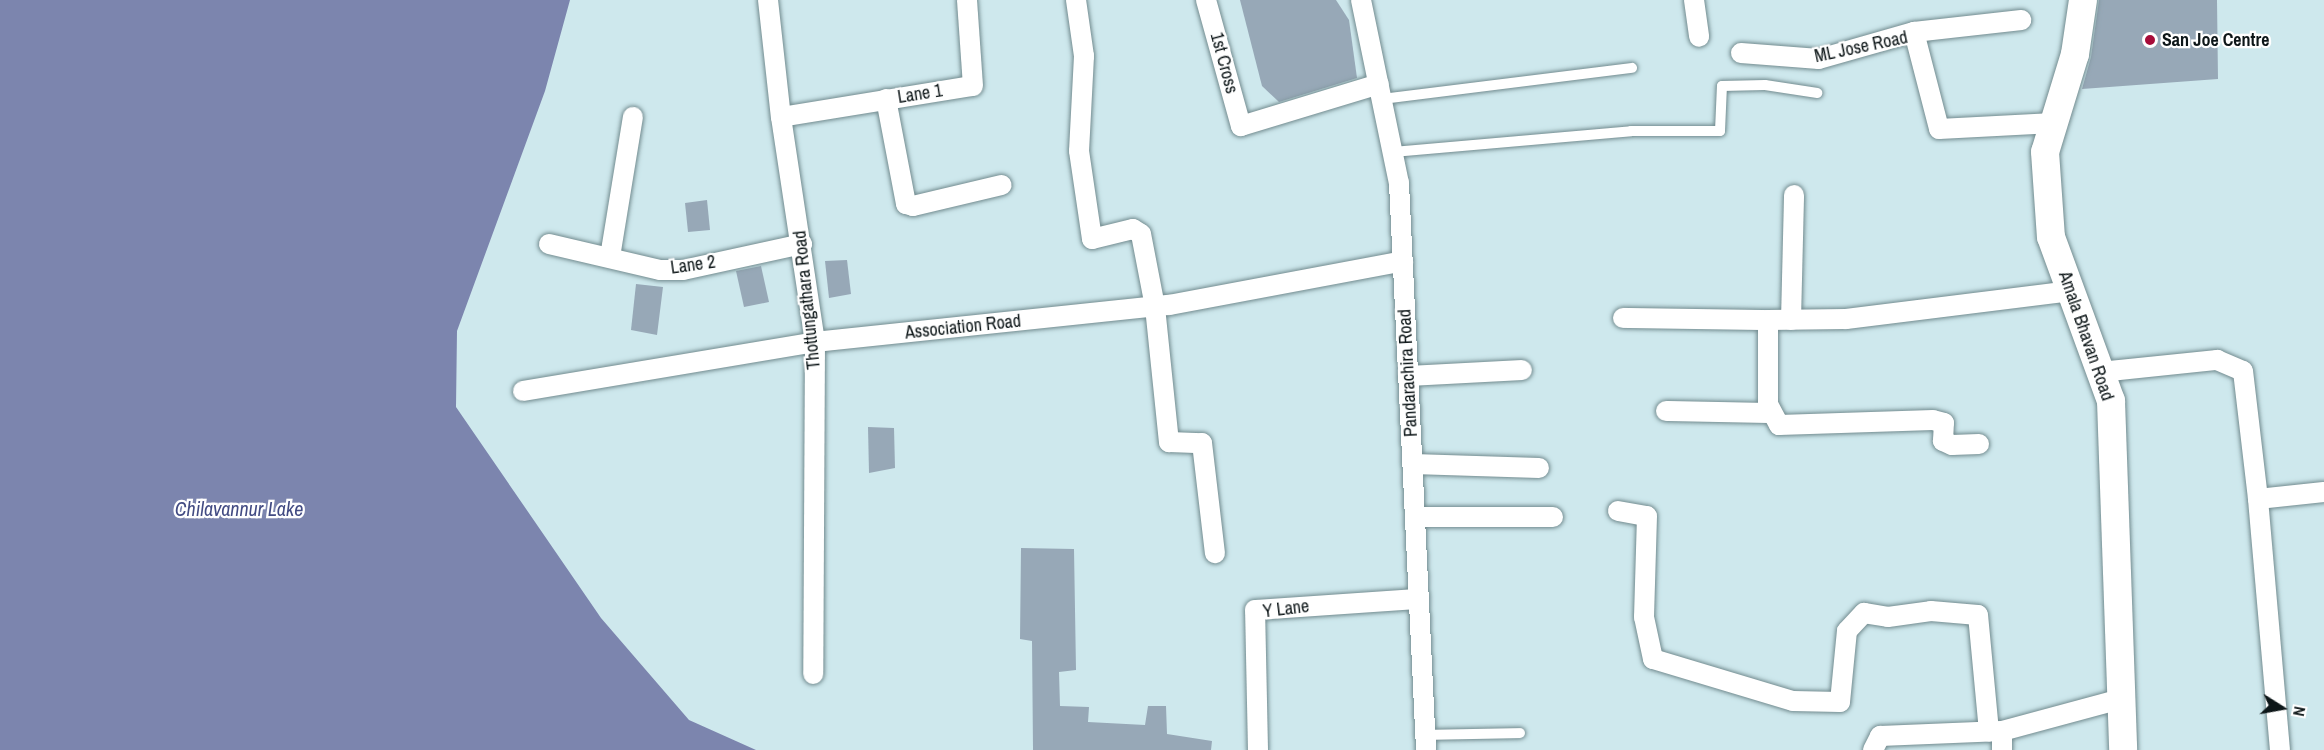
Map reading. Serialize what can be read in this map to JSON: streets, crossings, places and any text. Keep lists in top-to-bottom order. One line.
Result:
{"streets":{"street":["ML Jose Road","1st Cross","Lane 1","Lane 2","Thottungathara Road","Association Road","Amala Bhavan Road","Pandarachira Road","Y Lane"]},"crossings":[["ML Jose Road","Amala Bhavan Road"],["1st Cross","Pandarachira Road"],["Lane 1","Thottungathara Road"],["Lane 2","Thottungathara Road"],["Thottungathara Road","Association Road"],["Association Road","Pandarachira Road"],["Pandarachira Road","Y Lane"]],"water":["Chilavannur Lake"],"places":["San Joe Centre"],"north":"right"}
